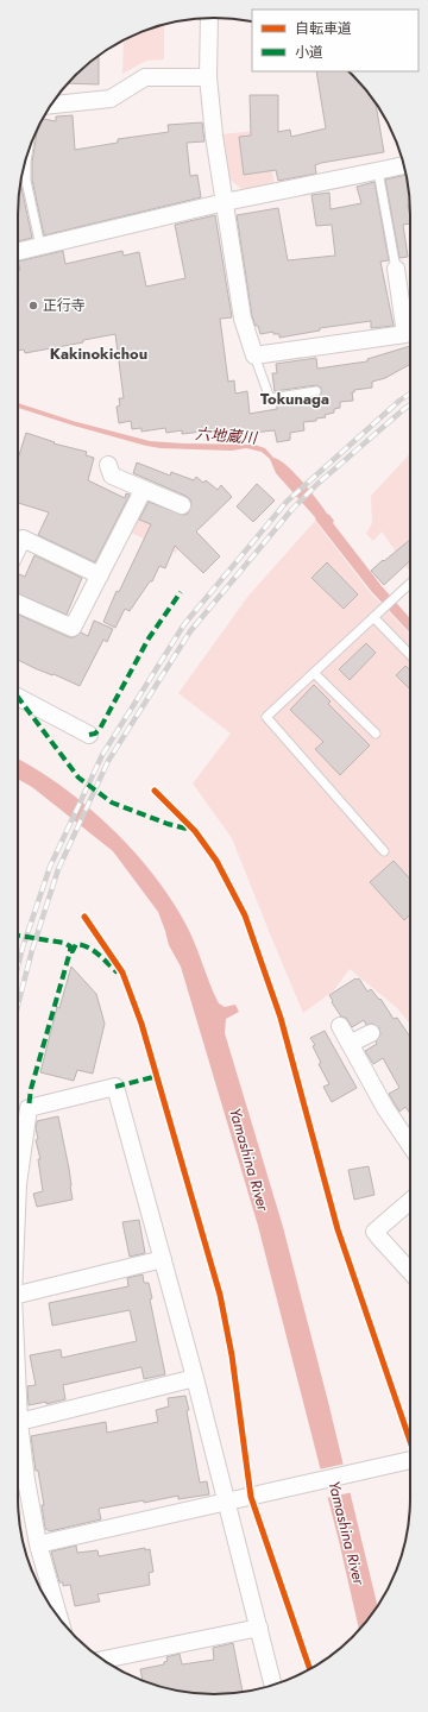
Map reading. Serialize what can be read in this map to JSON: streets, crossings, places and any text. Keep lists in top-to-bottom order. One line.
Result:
{"districts":["Kakinokichou","Tokunaga"],"water":["六地蔵川","Yamashina River"],"places":["正行寺"],"legend":["自転車道","小道"]}
